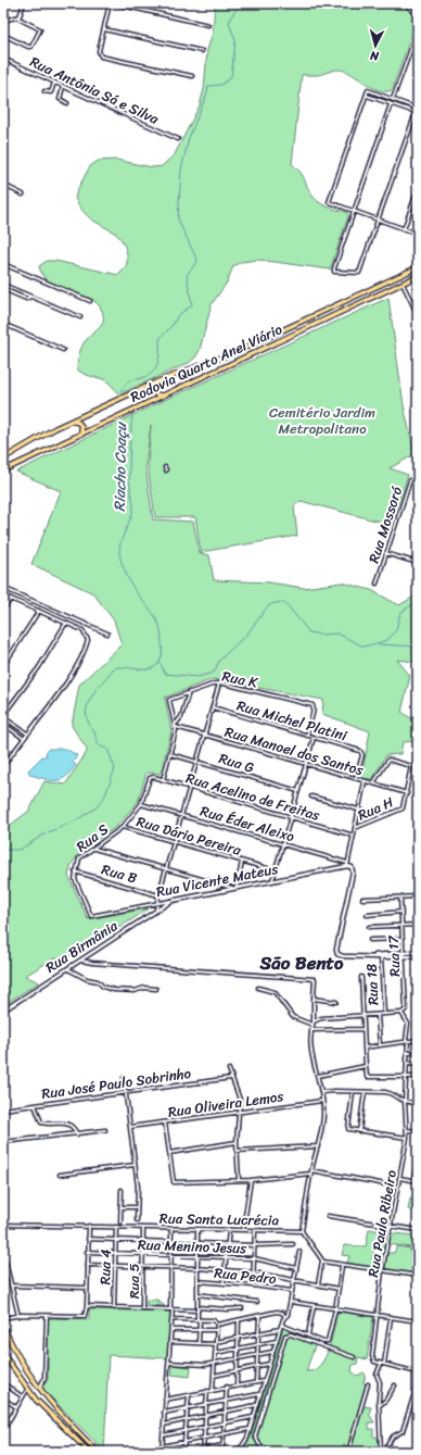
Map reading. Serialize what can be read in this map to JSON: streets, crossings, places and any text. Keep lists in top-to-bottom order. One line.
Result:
{"streets":{"highway":["Rodovia Quarto Anel Viário"],"street":["Rua Antônia Sá e Silva","Rua Mossoró","Rua K","Rua Michel Platini","Rua Manoel dos Santos","Rua G","Rua Acelino de Freitas","Rua H","Rua Éder Aleixo","Rua Dário Pereira","Rua S","Rua B","Rua Vicente Mateus","Rua Birmânia","Rua 17","Rua 18","Rua José Paulo Sobrinho","Rua Oliveira Lemos","Rua Santa Lucrécia","Rua Paulo Ribeiro","Rua Menino Jesus","Rua 4","Rua Pedro","Rua 5"]},"crossings":[["Rua K","Rua Michel Platini"],["Rua K","Rua Manoel dos Santos"],["Rua Michel Platini","Rua Manoel dos Santos"],["Rua Manoel dos Santos","Rua H"],["Rua Acelino de Freitas","Rua S"],["Rua Éder Aleixo","Rua S"],["Rua Dário Pereira","Rua S"],["Rua S","Rua B"],["Rua S","Rua Vicente Mateus"],["Rua Vicente Mateus","Rua Birmânia"],["Rua 17","Rua Paulo Ribeiro"],["Rua Santa Lucrécia","Rua 4"],["Rua Santa Lucrécia","Rua 5"],["Rua Menino Jesus","Rua 4"],["Rua Menino Jesus","Rua 5"]],"districts":["São Bento"],"water":["Riacho Coaçu"],"parks":["Cemitério Jardim Metropolitano"],"north":"bottom"}
